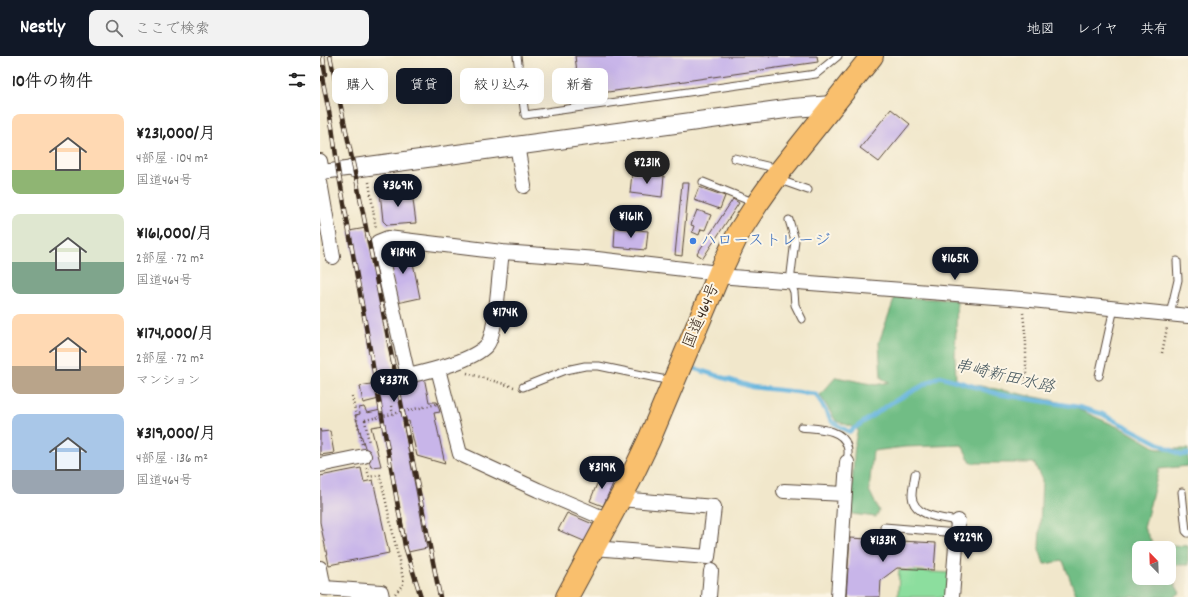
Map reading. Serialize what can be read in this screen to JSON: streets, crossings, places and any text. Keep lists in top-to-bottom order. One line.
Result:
{"streets":{"highway":["国道464号"]},"water":["串崎新田水路"],"places":["ハローストレージ"],"north":"top left","page":{"header":"Nestly","search":"ここで検索","nav":["地図","レイヤ","共有"],"heading":"10件の物件","chip":["購入","賃貸","絞り込み","新着"],"list":[{"name":"¥231,000/月","note":"4部屋 · 104 m² · 国道464号"},{"name":"¥161,000/月","note":"2部屋 · 72 m² · 国道464号"},{"name":"¥174,000/月","note":"2部屋 · 72 m² · マンション"},{"name":"¥319,000/月","note":"4部屋 · 136 m² · 国道464号"}],"price":["¥231K","¥369K","¥161K","¥184K","¥165K","¥174K","¥337K","¥319K","¥229K","¥133K"]}}
